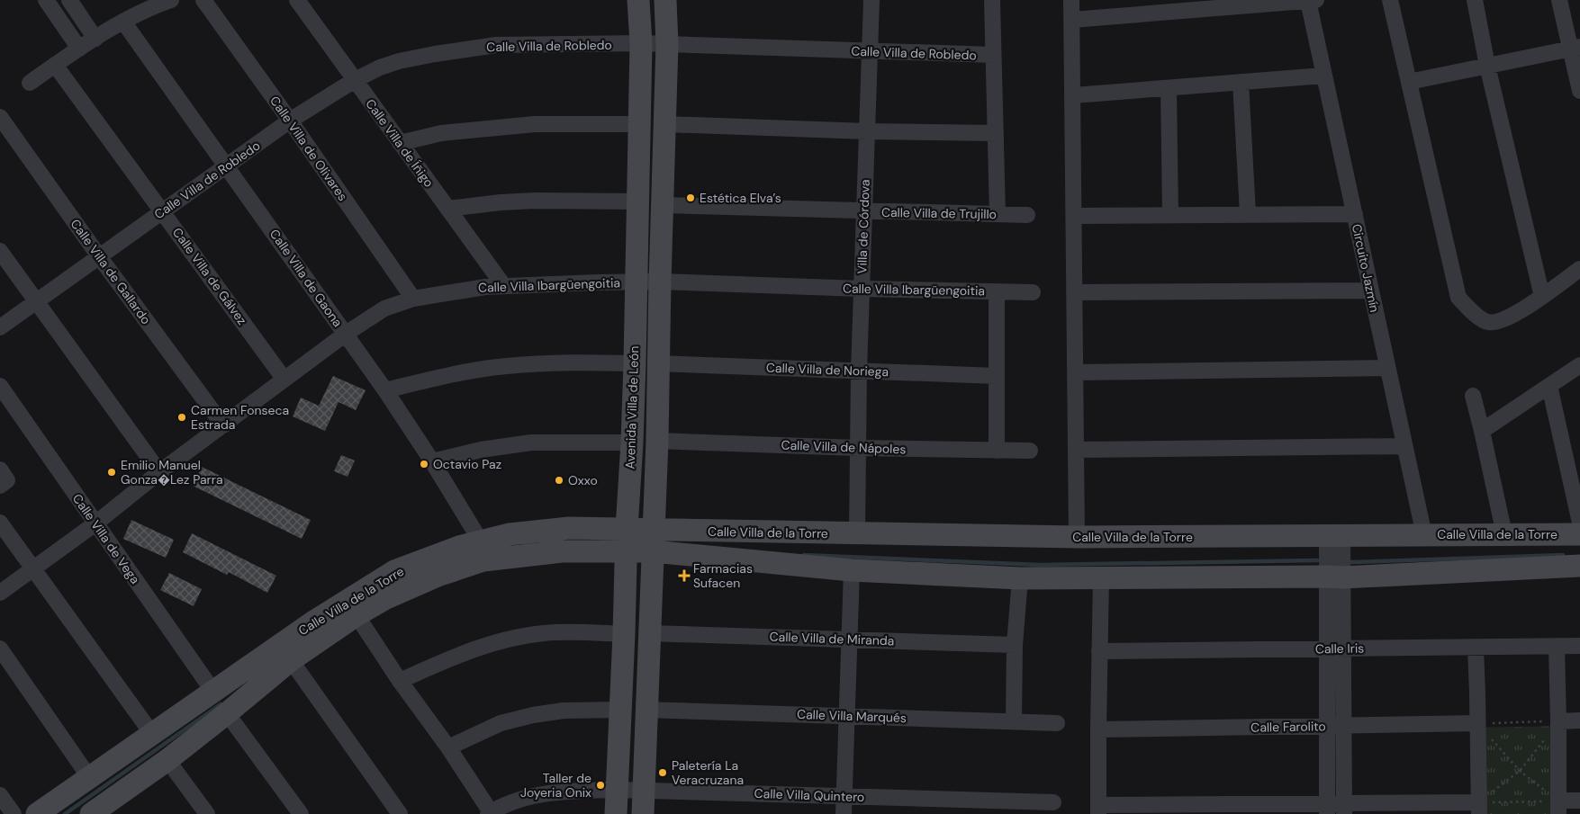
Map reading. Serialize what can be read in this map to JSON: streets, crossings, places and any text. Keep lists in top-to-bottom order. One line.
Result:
{"streets":{"street":["Calle Villa de Robledo","Calle Villa de Íñigo","Calle Villa de Olivares","Calle Villa de Trujillo","Villa de Córdova","Circuito Jazmín","Calle Villa de Gallardo","Calle Villa de Gálvez","Calle Villa de Gaona","Calle Villa Ibargüengoitia","Calle Villa de Noriega","Avenida Villa de León","Calle Villa de Nápoles","Calle Villa de la Torre","Calle Villa de Vega","Calle Villa de Miranda","Calle Iris","Calle Villa Marqués","Calle Farolito","Calle Villa Quintero"]},"crossings":[["Calle Villa de Robledo","Calle Villa de Íñigo"],["Calle Villa de Robledo","Calle Villa de Olivares"],["Calle Villa de Robledo","Villa de Córdova"],["Calle Villa de Robledo","Calle Villa de Gallardo"],["Calle Villa de Robledo","Calle Villa de Gálvez"],["Calle Villa de Robledo","Calle Villa de Gaona"],["Calle Villa de Robledo","Avenida Villa de León"],["Calle Villa de Íñigo","Calle Villa Ibargüengoitia"],["Calle Villa de Olivares","Calle Villa Ibargüengoitia"],["Calle Villa de Trujillo","Villa de Córdova"],["Calle Villa de Trujillo","Avenida Villa de León"],["Villa de Córdova","Calle Villa Ibargüengoitia"],["Villa de Córdova","Calle Villa de Noriega"],["Villa de Córdova","Calle Villa de Nápoles"],["Villa de Córdova","Calle Villa de la Torre"],["Circuito Jazmín","Calle Villa de la Torre"],["Calle Villa de Gallardo","Calle Villa Ibargüengoitia"],["Calle Villa de Gálvez","Calle Villa Ibargüengoitia"],["Calle Villa de Gaona","Calle Villa Ibargüengoitia"],["Calle Villa de Gaona","Calle Villa de la Torre"],["Calle Villa Ibargüengoitia","Avenida Villa de León"],["Calle Villa Ibargüengoitia","Calle Villa de Vega"],["Calle Villa de Noriega","Avenida Villa de León"],["Avenida Villa de León","Calle Villa de Nápoles"],["Avenida Villa de León","Calle Villa de la Torre"],["Avenida Villa de León","Calle Villa de Miranda"],["Avenida Villa de León","Calle Villa Marqués"],["Avenida Villa de León","Calle Villa Quintero"],["Calle Villa de la Torre","Calle Villa de Vega"]],"places":{"other":["Estética Elva’s","Carmen Fonseca Estrada","Octavio Paz","Emilio Manuel Gonza�Lez Parra","Oxxo","Paletería La Veracruzana","Taller de Joyeria Onix"],"health":["Farmacias Sufacen"]}}
